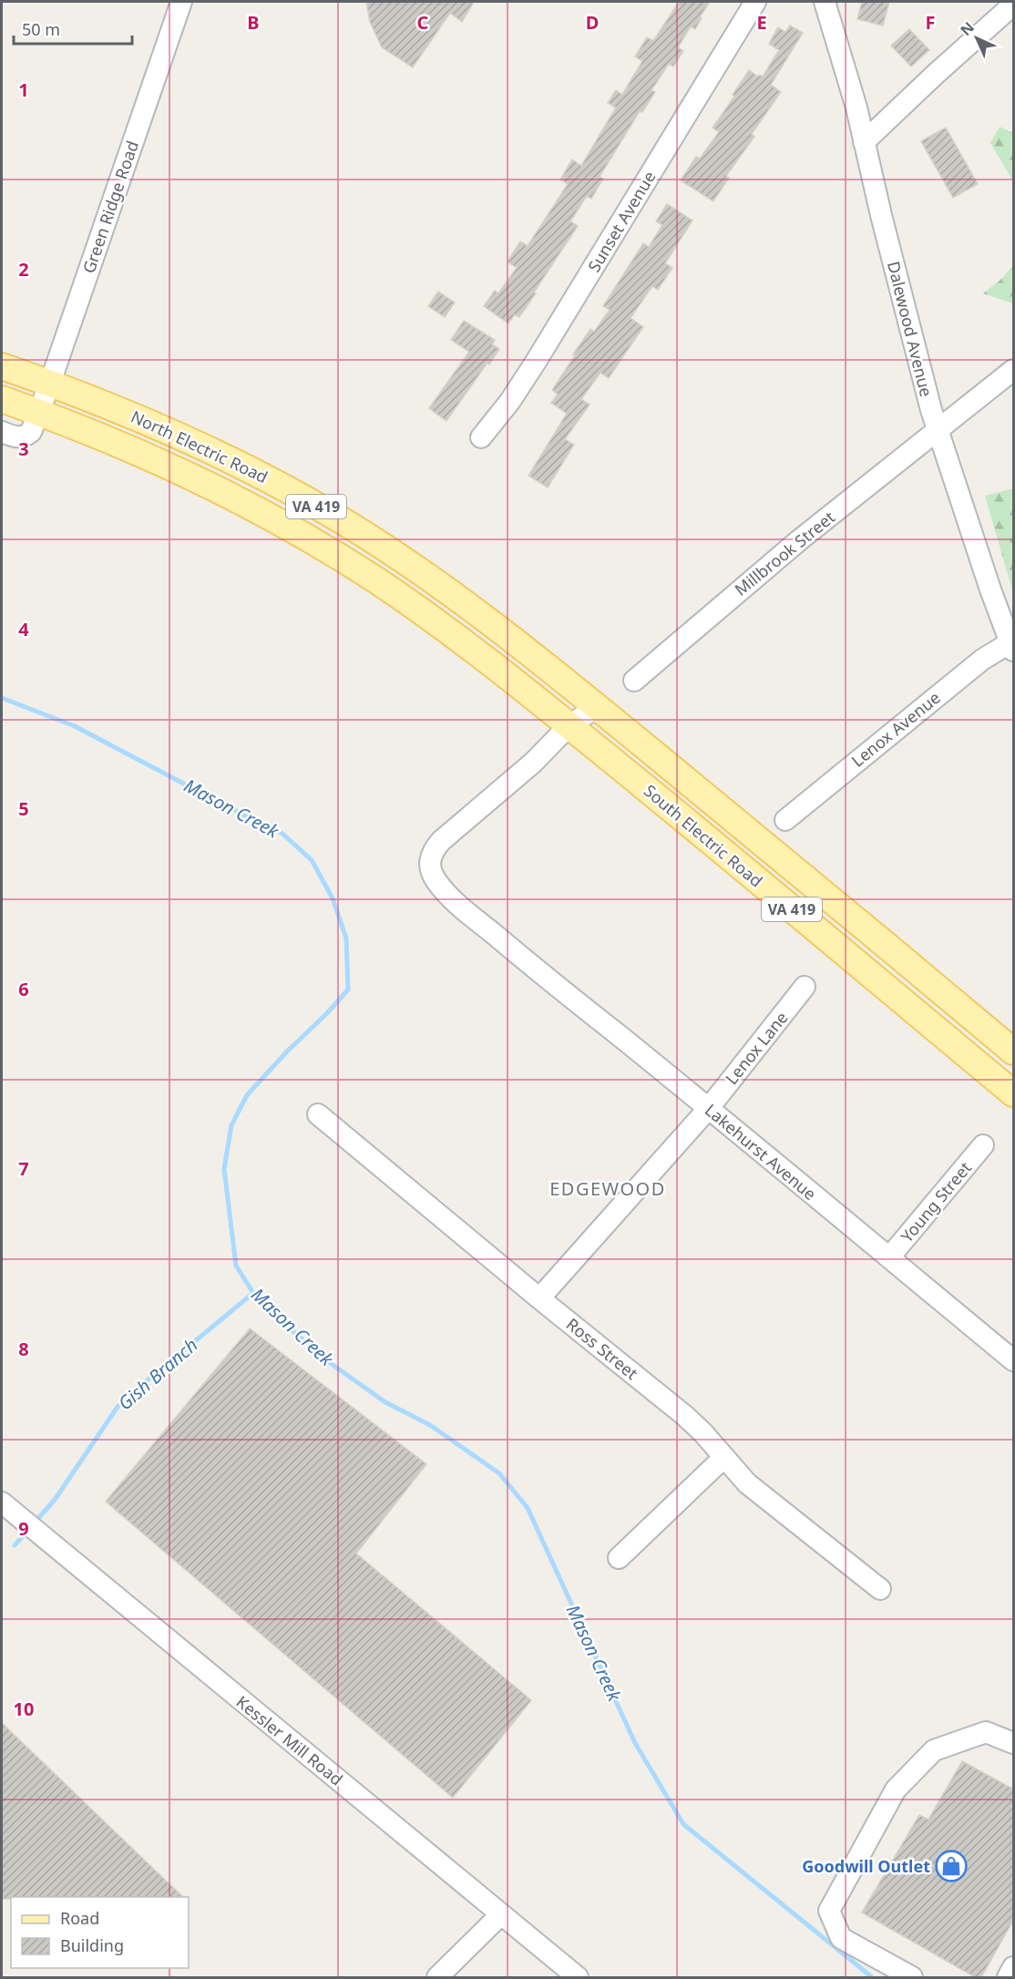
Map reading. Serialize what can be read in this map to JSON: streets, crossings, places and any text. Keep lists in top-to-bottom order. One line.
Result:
{"streets":{"main road":["North Electric Road","VA 419","South Electric Road"],"street":["Green Ridge Road","Sunset Avenue","Dalewood Avenue","Millbrook Street","Lenox Avenue","Lenox Lane","Lakehurst Avenue","Young Street","Ross Street","Kessler Mill Road"]},"crossings":[["Green Ridge Road","North Electric Road"],["Dalewood Avenue","Millbrook Street"],["Dalewood Avenue","Lenox Avenue"],["North Electric Road","South Electric Road"],["North Electric Road","Lakehurst Avenue"],["South Electric Road","Lakehurst Avenue"],["Lenox Lane","Lakehurst Avenue"],["Lakehurst Avenue","Young Street"]],"districts":["EDGEWOOD"],"water":["Mason Creek","Gish Branch"],"places":{"shop":["Goodwill Outlet"]},"legend":["Road","Building"],"scale_bar":"50 m","north":"top left","grid":{"columns":["B","C","D","E","F"],"rows":["1","2","3","4","5","6","7","8","9","10"]}}
